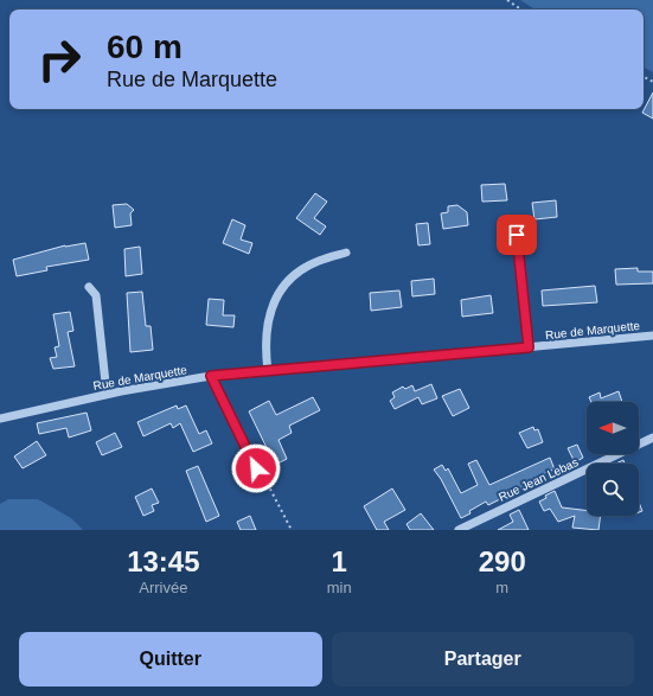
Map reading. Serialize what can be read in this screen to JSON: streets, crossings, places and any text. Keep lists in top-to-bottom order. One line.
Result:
{"streets":{"street":["Rue de Marquette","Rue Jean Lebas"]},"north":"left","page":{"turn":["60 m","Rue de Marquette"],"eta":["13:45","Arrivée","1","min","290","m"],"buttons":["Quitter","Partager"]}}
